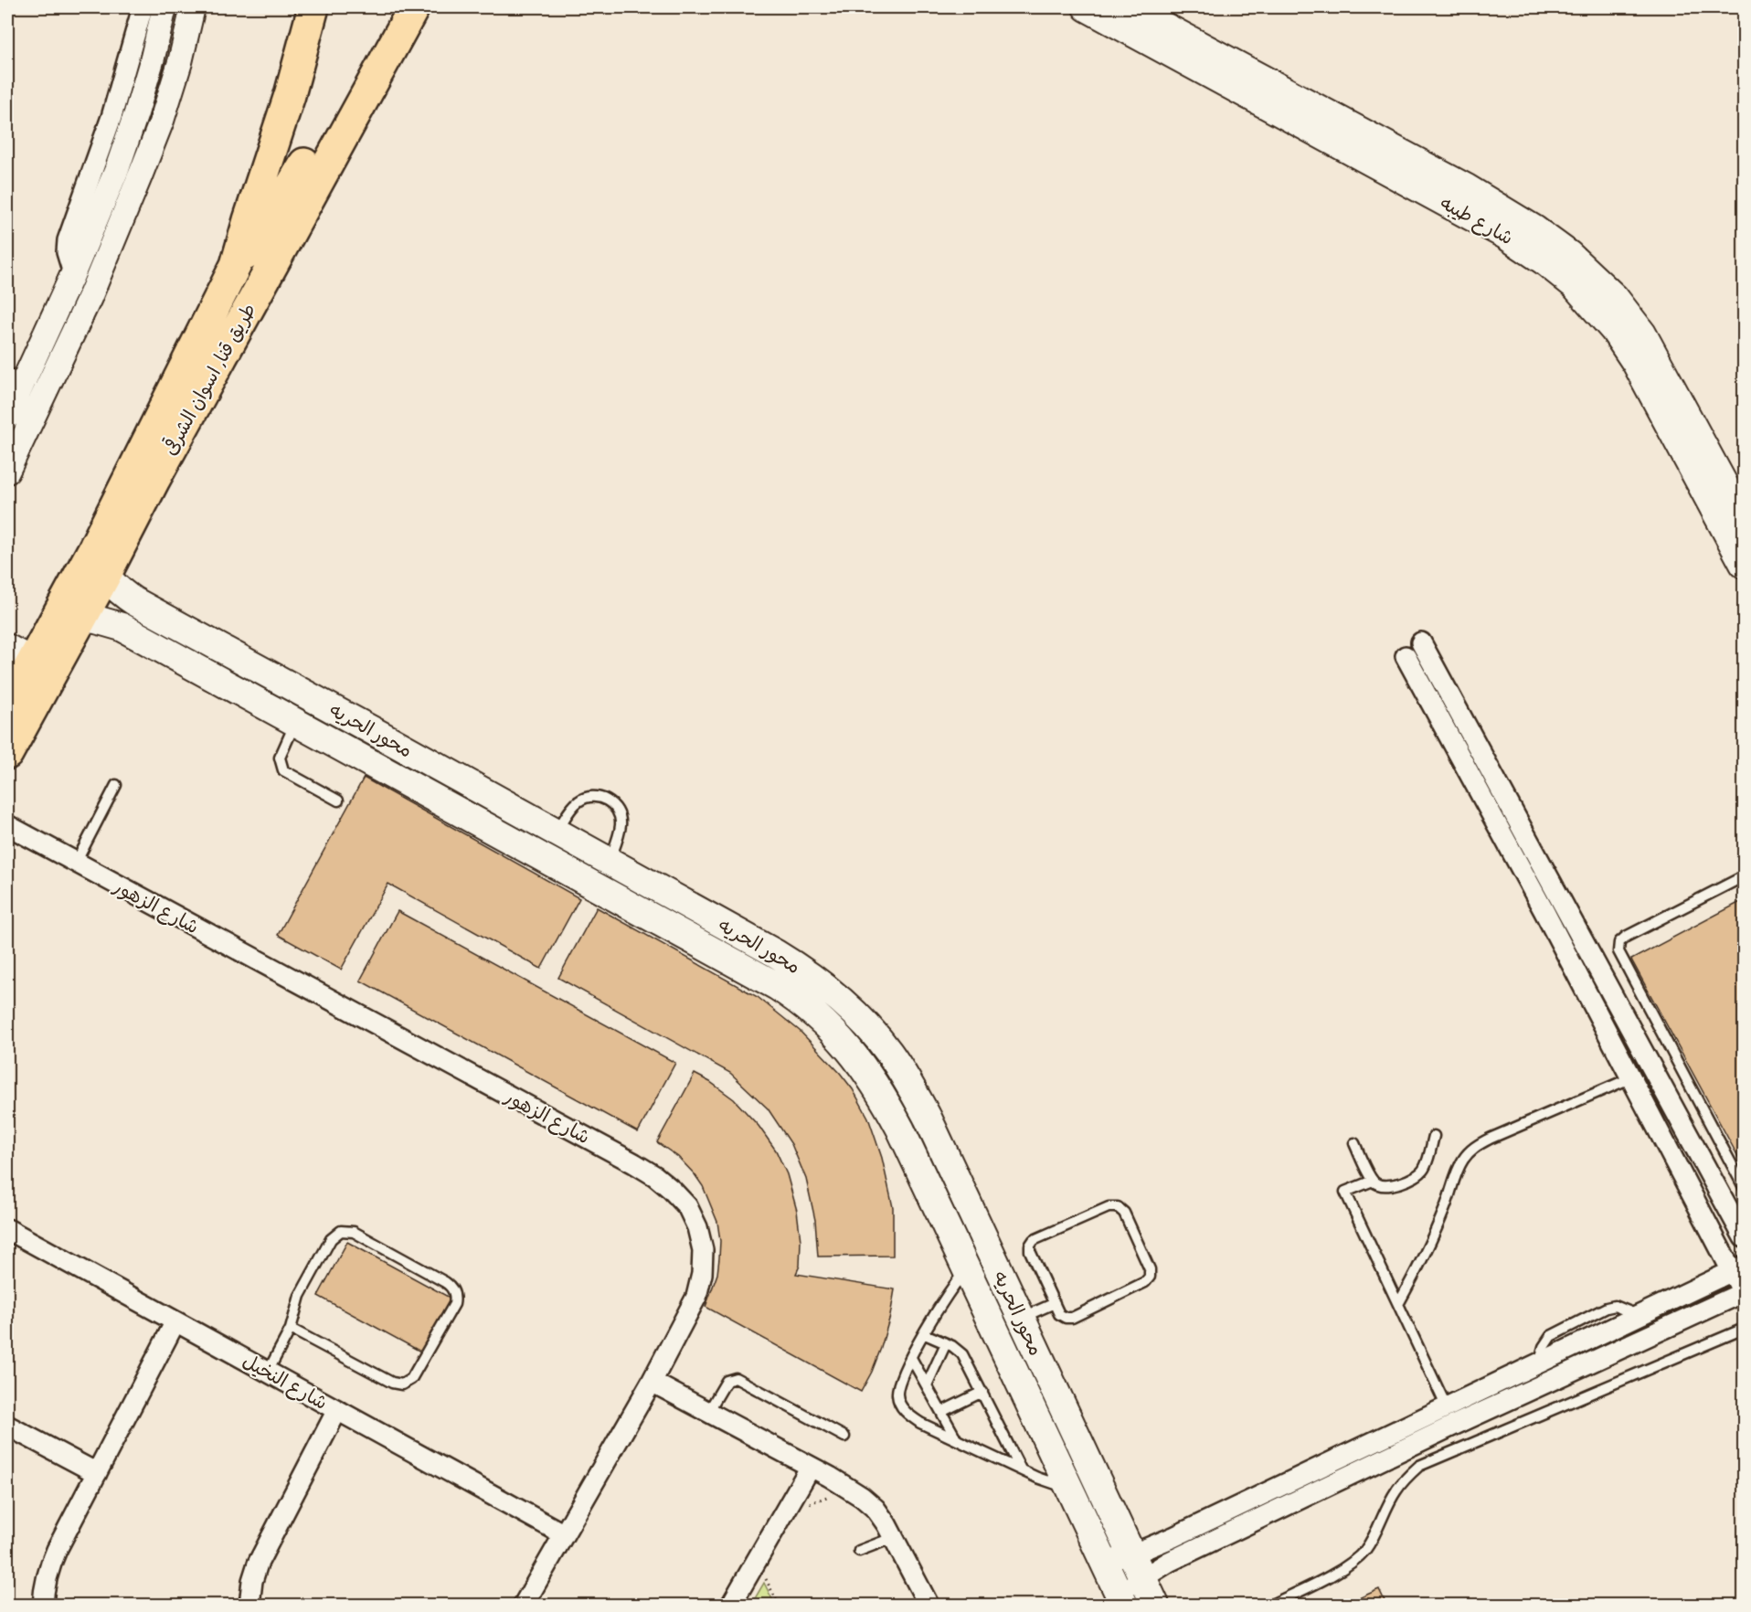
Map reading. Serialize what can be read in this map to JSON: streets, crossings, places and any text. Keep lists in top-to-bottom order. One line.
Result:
{"streets":{"main road":["شارع طيبه","طريق قنا, اسوان الشرقى","محور الحريه"],"street":["شارع الزهور","شارع النخيل"]},"crossings":[["طريق قنا, اسوان الشرقى","محور الحريه"],["شارع الزهور","شارع النخيل"]]}
